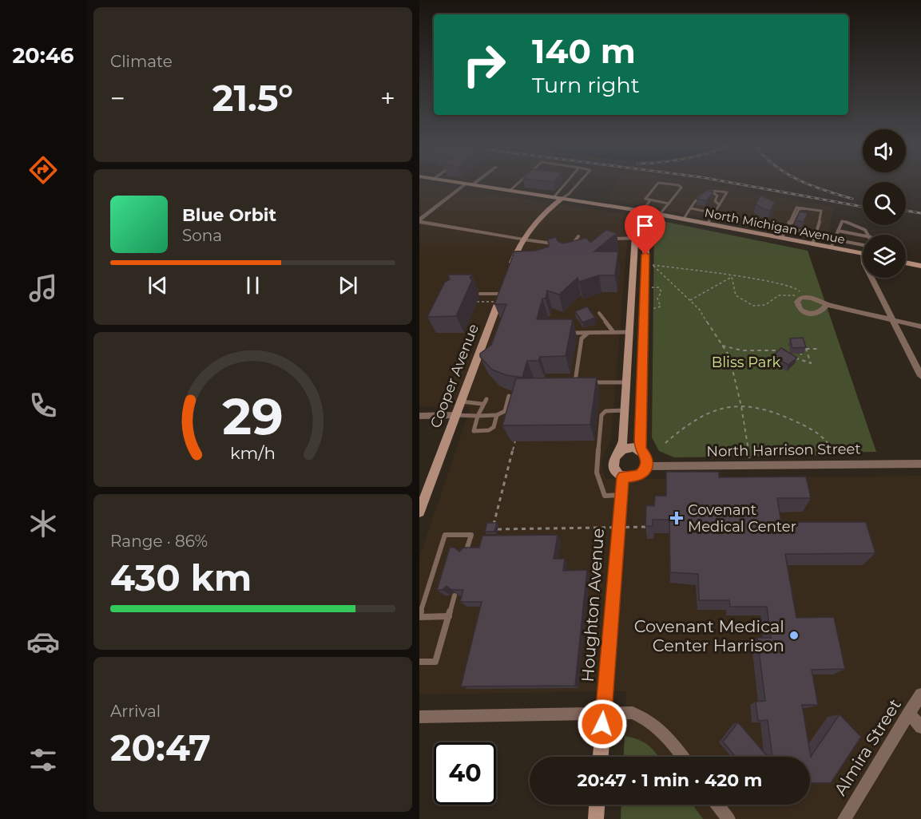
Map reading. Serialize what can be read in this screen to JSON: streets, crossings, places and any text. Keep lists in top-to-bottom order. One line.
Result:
{"streets":{"street":["North Michigan Avenue","Cooper Avenue","North Harrison Street","Houghton Avenue","Almira Street"]},"crossings":[["North Harrison Street","Houghton Avenue"]],"parks":["Bliss Park"],"places":{"health":["Covenant Medical Center"],"other":["Covenant Medical Center Harrison"]},"page":{"tabs":"20:46","tile":["Climate",["Range · 86%","430 km"],["Arrival","20:47"]],"turn":["140 m","Turn right"],"heat":["−","21.5°","+"],"song":["Blue Orbit","Sona"],"limit":"40","trip":"20:47 · 1 min · 420 m","gauge":["29","km/h"]}}
